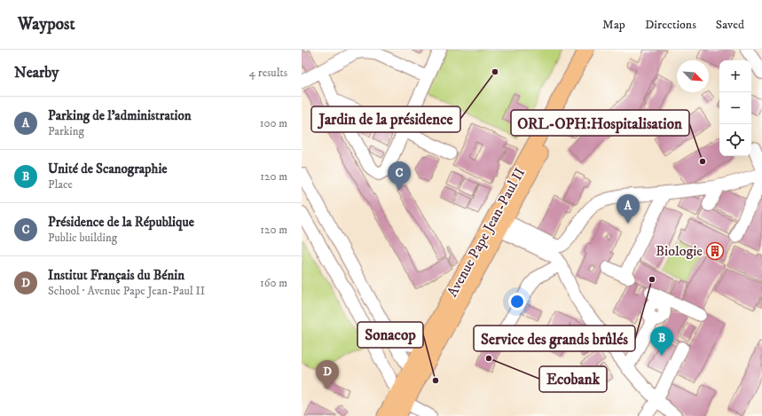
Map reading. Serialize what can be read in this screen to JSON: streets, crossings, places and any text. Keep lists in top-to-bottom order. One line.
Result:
{"streets":{"main road":["Avenue Pape Jean-Paul II"]},"places":{"other":["Jardin de la présidence","ORL-OPH:Hospitalisation","Service des grands brûlés","Ecobank","Sonacop"],"building":["Biologie"]},"north":"bottom right","page":{"header":"Waypost","nav":["Map","Directions","Saved"],"heading":["Nearby","4 results"],"map_buttons":["+","−"],"list":[{"mark":"A","name":"Parking de l'administration","note":"Parking","value":"100 m"},{"mark":"B","name":"Unité de Scanographie","note":"Place","value":"120 m"},{"mark":"C","name":"Présidence de la République","note":"Public building","value":"120 m"},{"mark":"D","name":"Institut Français du Bénin","note":"School · Avenue Pape Jean-Paul II","value":"160 m"}],"pins":["C","A","B","D"]}}
